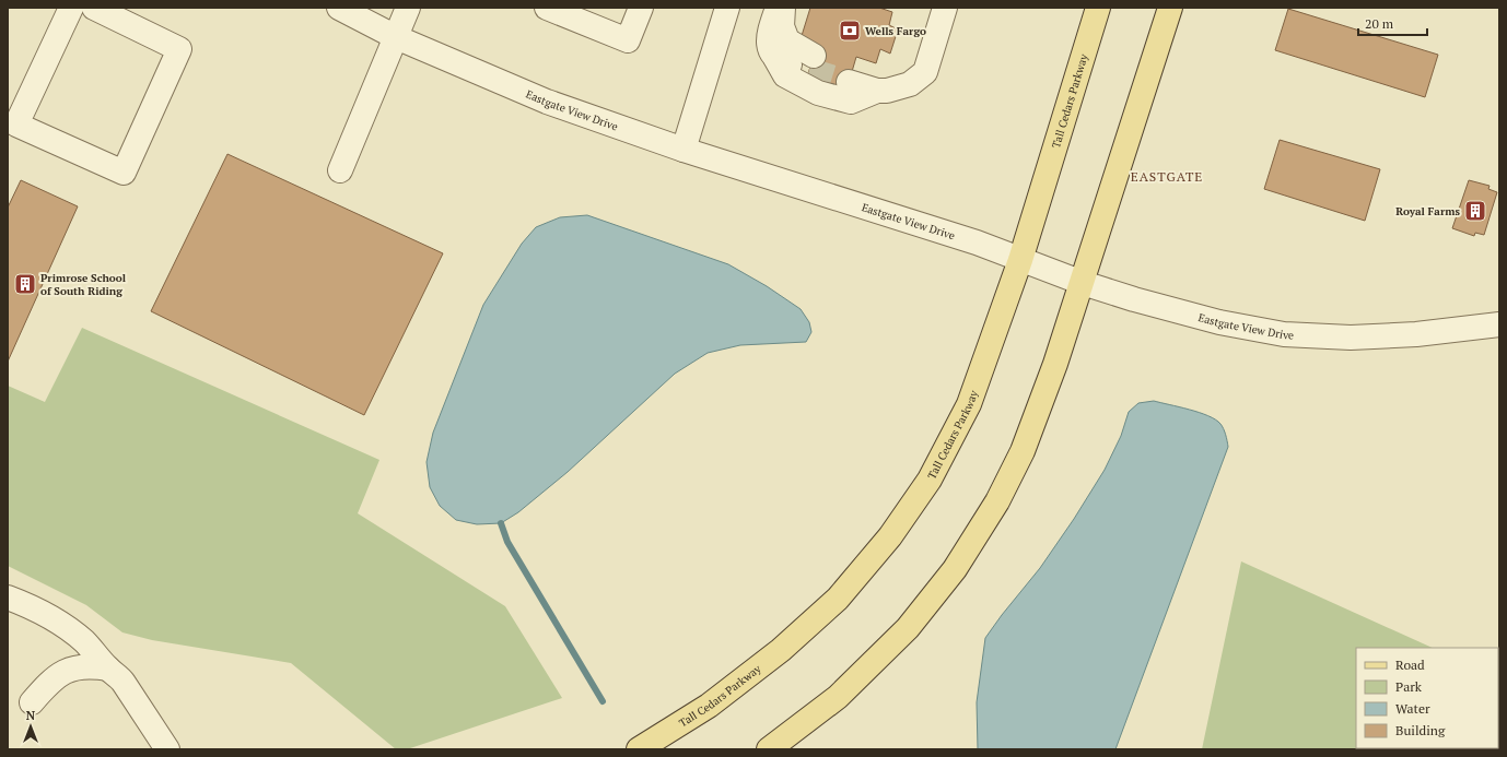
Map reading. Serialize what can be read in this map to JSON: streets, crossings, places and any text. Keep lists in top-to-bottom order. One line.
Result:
{"streets":{"main road":["Tall Cedars Parkway"],"street":["Eastgate View Drive"]},"crossings":[["Tall Cedars Parkway","Eastgate View Drive"]],"districts":["EASTGATE"],"places":{"bank":["Wells Fargo"],"building":["Royal Farms","Primrose School of South Riding"]},"legend":["Road","Park","Water","Building"],"scale_bar":"20 m","north":"top"}
